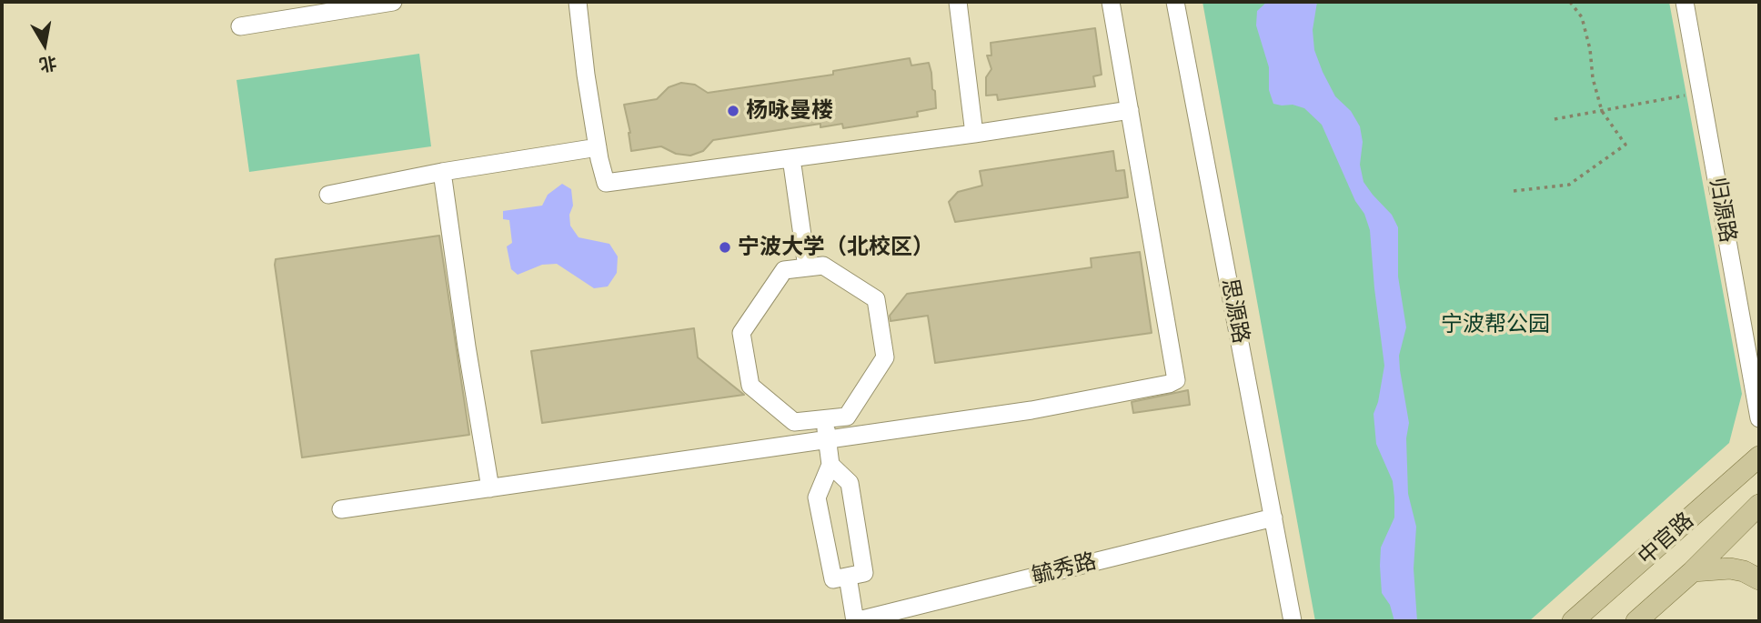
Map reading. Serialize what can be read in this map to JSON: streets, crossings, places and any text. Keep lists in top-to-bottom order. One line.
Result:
{"streets":{"main road":["中官路"],"street":["归源路","思源路","毓秀路"]},"crossings":[["思源路","毓秀路"]],"parks":["宁波帮公园"],"places":["杨咏曼楼","宁波大学（北校区）"],"north":"bottom"}
